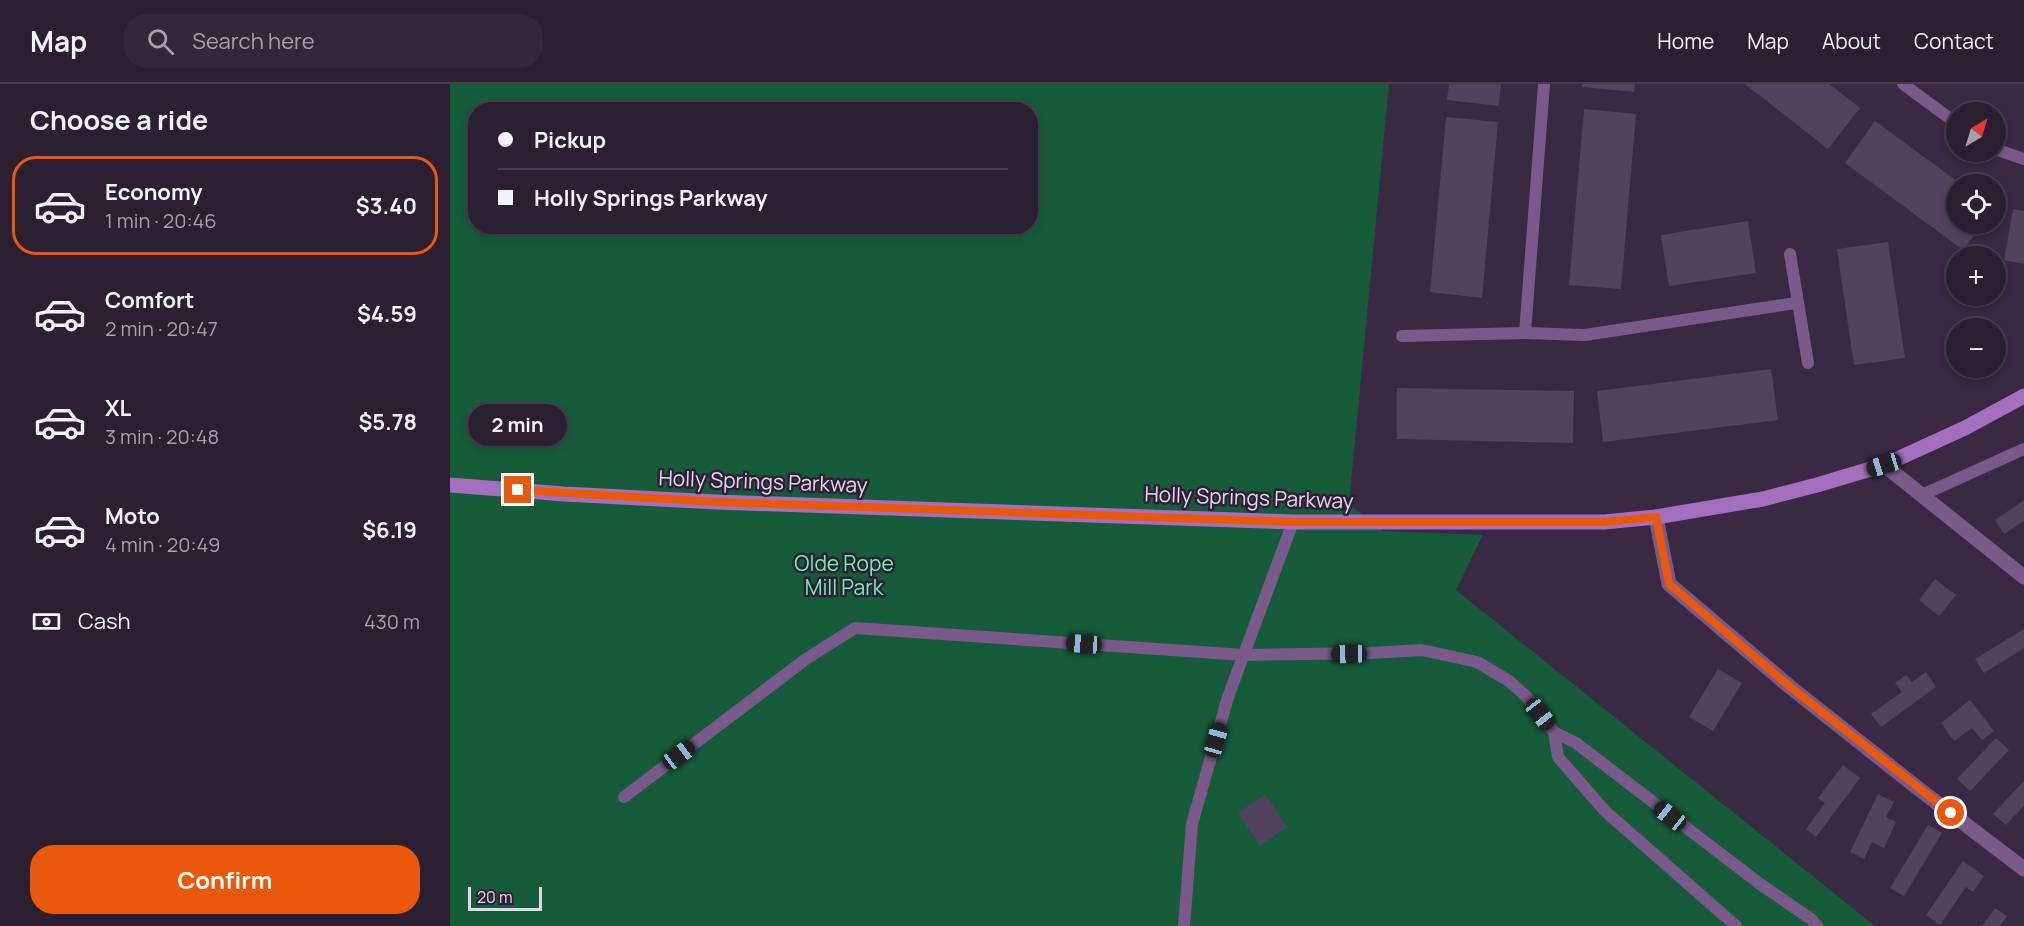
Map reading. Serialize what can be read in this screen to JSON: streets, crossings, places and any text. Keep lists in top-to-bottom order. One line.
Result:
{"streets":{"main road":["Holly Springs Parkway"]},"parks":["Olde Rope Mill Park"],"scale_bar":"20 m","north":"top right","page":{"header":"Map","search":"Search here","nav":["Home","Map","About","Contact"],"heading":"Choose a ride","map_buttons":["+","−"],"banner":["Pickup","Holly Springs Parkway"],"list":[{"name":"Economy","note":"1 min · 20:46","value":"$3.40"},{"name":"Comfort","note":"2 min · 20:47","value":"$4.59"},{"name":"XL","note":"3 min · 20:48","value":"$5.78"},{"name":"Moto","note":"4 min · 20:49","value":"$6.19"}],"bubble":"2 min","pay":["Cash","430 m"],"buttons":"Confirm","scale":"20 m"}}
